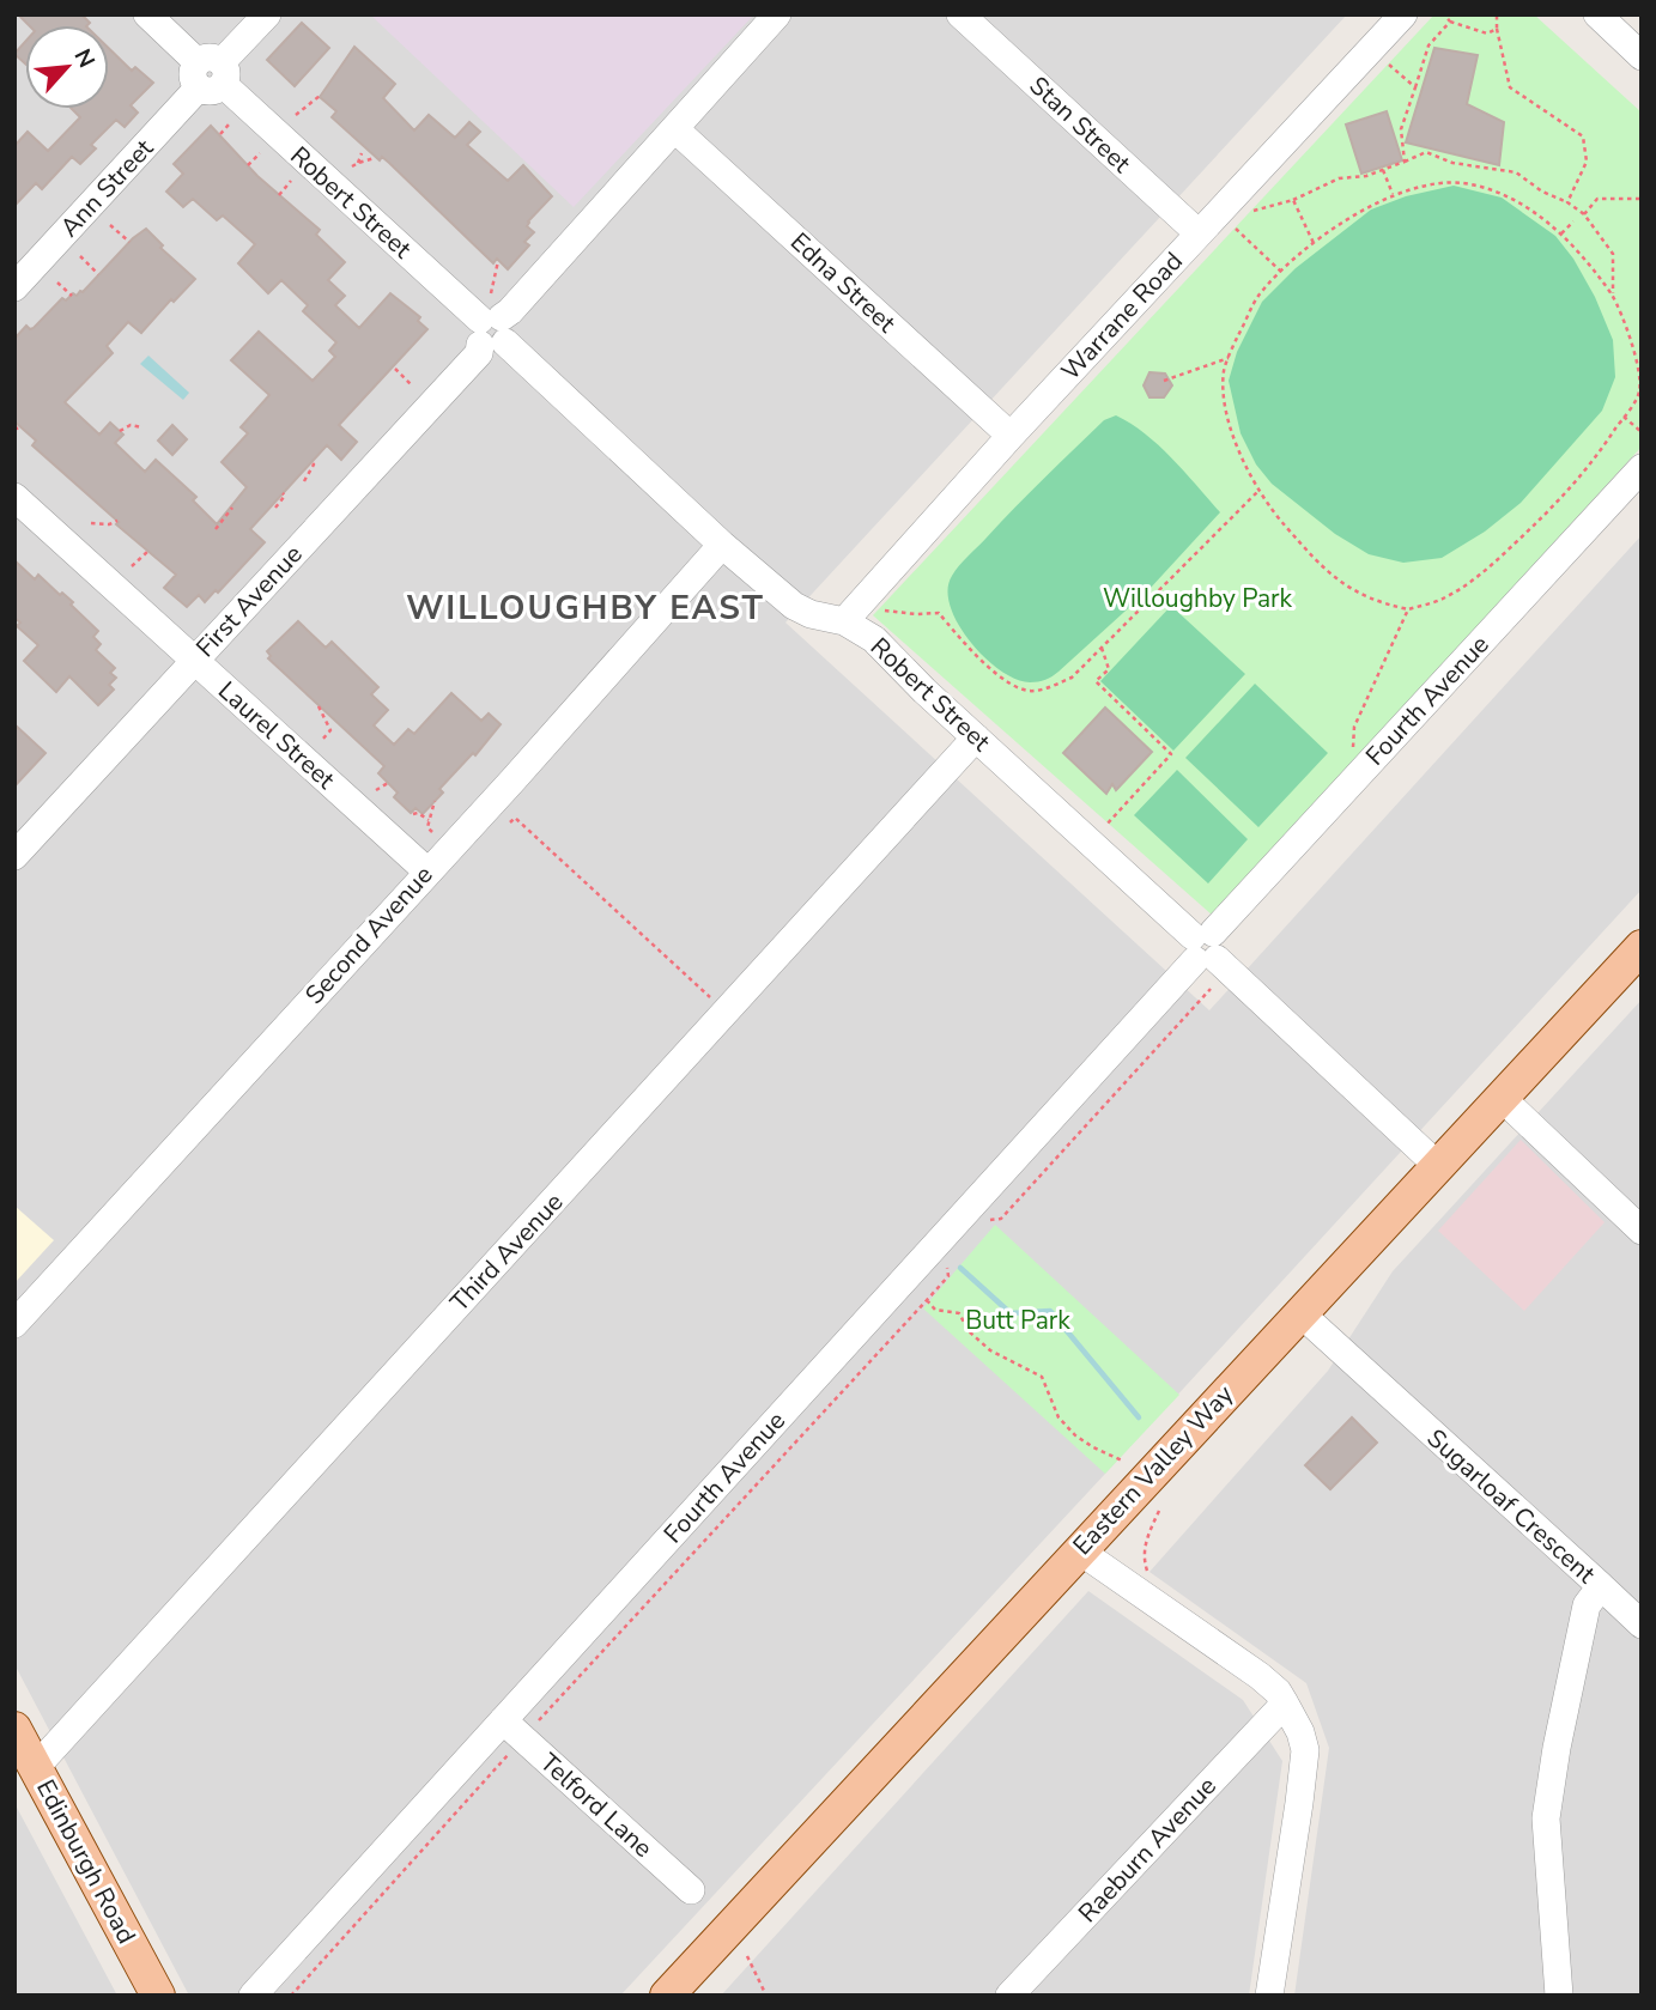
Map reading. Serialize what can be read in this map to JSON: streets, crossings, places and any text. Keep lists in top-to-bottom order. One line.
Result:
{"streets":{"main road":["Eastern Valley Way","Edinburgh Road"],"street":["Stan Street","Ann Street","Robert Street","Edna Street","Warrane Road","First Avenue","Fourth Avenue","Laurel Street","Second Avenue","Third Avenue","Sugarloaf Crescent","Telford Lane","Raeburn Avenue"]},"crossings":[["Stan Street","Warrane Road"],["Ann Street","Robert Street"],["Robert Street","Warrane Road"],["Robert Street","First Avenue"],["Robert Street","Fourth Avenue"],["Robert Street","Second Avenue"],["Robert Street","Third Avenue"],["Robert Street","Eastern Valley Way"],["Edna Street","Warrane Road"],["Edna Street","First Avenue"],["First Avenue","Laurel Street"],["Fourth Avenue","Telford Lane"],["Laurel Street","Second Avenue"],["Third Avenue","Edinburgh Road"],["Eastern Valley Way","Sugarloaf Crescent"]],"districts":["WILLOUGHBY EAST"],"parks":["Willoughby Park","Butt Park"],"north":"top right"}
